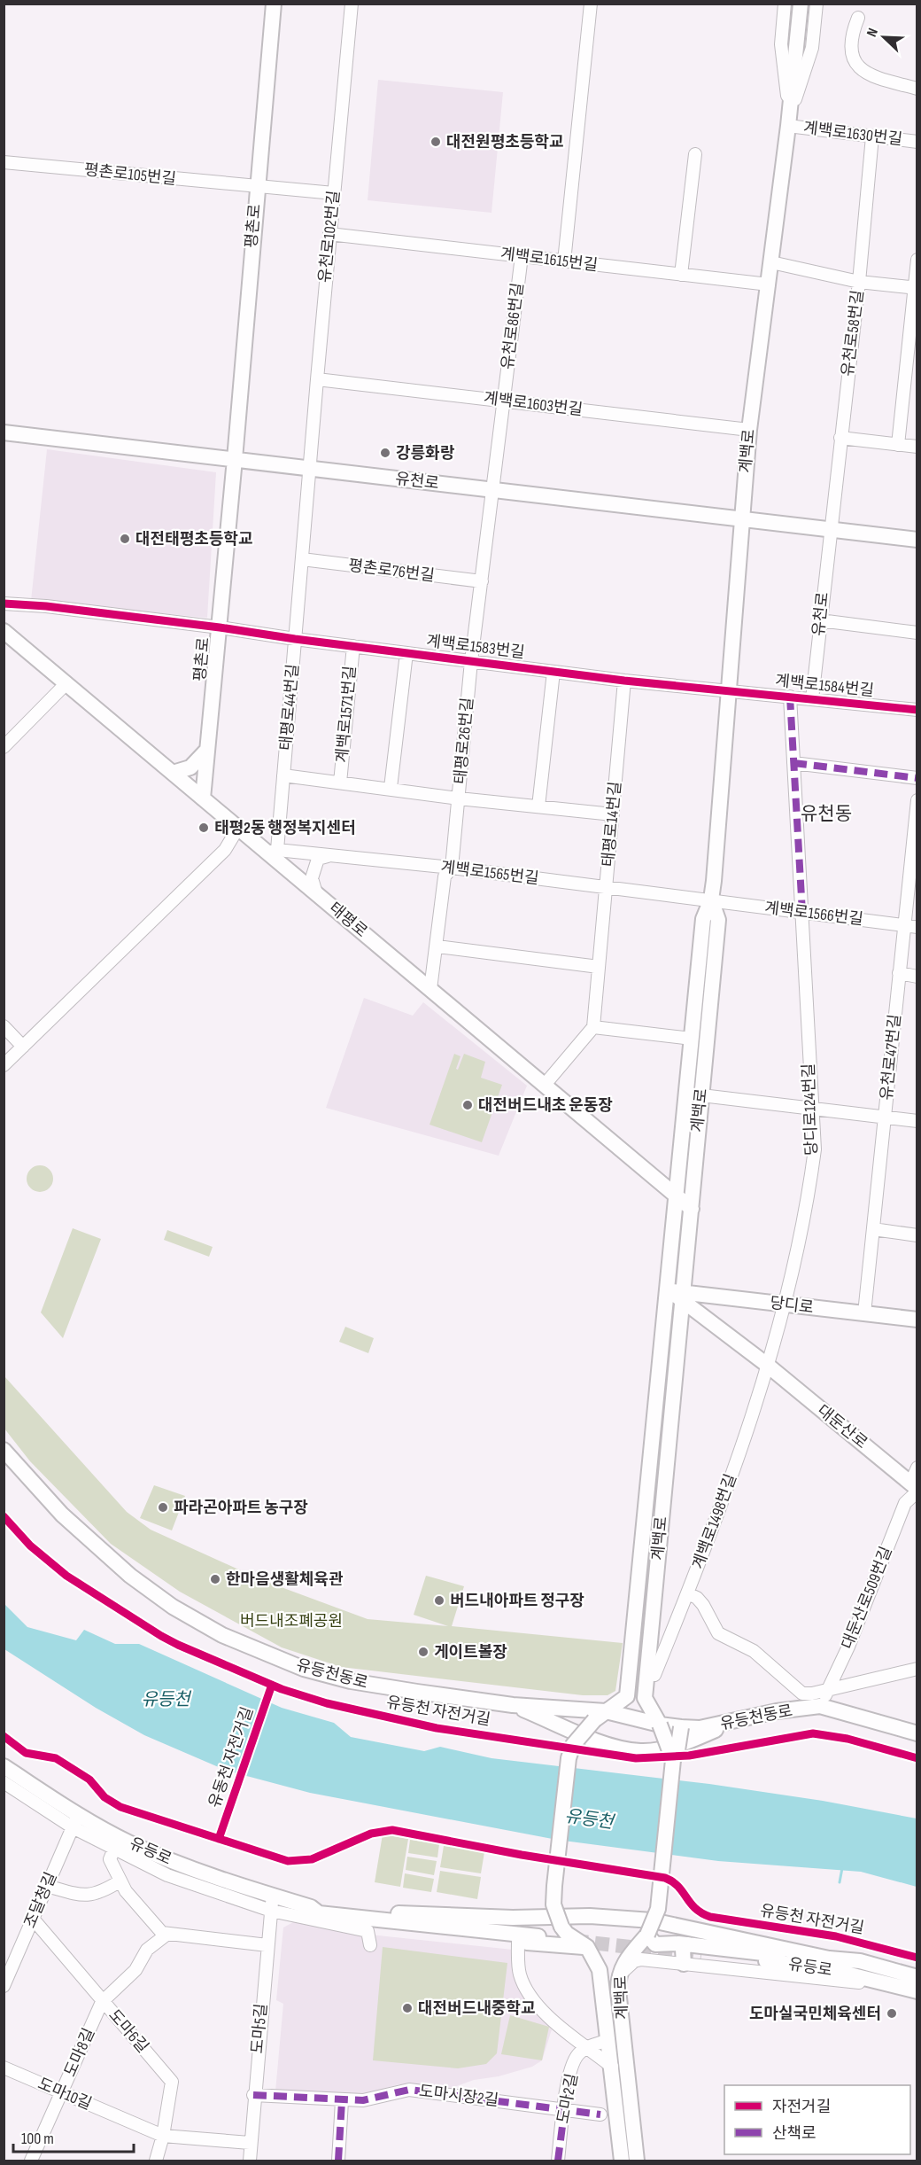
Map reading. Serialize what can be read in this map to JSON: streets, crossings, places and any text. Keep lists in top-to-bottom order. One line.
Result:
{"streets":{"main road":["평촌로","계백로","유천로","태평로","당디로","대둔산로","유등천동로","유등로"],"street":["계백로1630번길","평촌로105번길","유천로102번길","계백로1615번길","유천로86번길","유천로58번길","계백로1603번길","평촌로76번길","계백로1583번길","계백로1584번길","태평로44번길","계백로1571번길","태평로26번길","태평로14번길","계백로1565번길","계백로1566번길","유천로47번길","당디로124번길","계백로1498번길","대둔산로509번길","조달청길","도마5길","도마6길","도마8길","도마10길","도마시장2길","도마2길"],"cycle path":["유등천 자전거길","유동천 자전거길"]},"crossings":[["계백로1630번길","유천로58번길"],["계백로1630번길","계백로"],["평촌로105번길","평촌로"],["평촌로105번길","유천로102번길"],["평촌로","유천로"],["평촌로","계백로1583번길"],["평촌로","태평로"],["유천로102번길","계백로1615번길"],["유천로102번길","계백로1603번길"],["유천로102번길","유천로"],["유천로102번길","태평로44번길"],["계백로1615번길","유천로86번길"],["계백로1615번길","계백로"],["유천로86번길","계백로1603번길"],["유천로86번길","유천로"],["유천로86번길","태평로26번길"],["유천로58번길","유천로"],["계백로1603번길","계백로"],["계백로","유천로"],["계백로","계백로1583번길"],["계백로","계백로1584번길"],["계백로","계백로1565번길"],["계백로","계백로1566번길"],["계백로","태평로"],["계백로","당디로"],["계백로","대둔산로"],["계백로","유등천동로"],["계백로","유등로"],["유천로","계백로1584번길"],["유천로","태평로44번길"],["유천로","태평로26번길"],["평촌로76번길","태평로44번길"],["평촌로76번길","태평로26번길"],["계백로1583번길","계백로1584번길"],["계백로1583번길","태평로44번길"],["계백로1583번길","계백로1571번길"],["계백로1583번길","태평로26번길"],["계백로1583번길","태평로14번길"],["계백로1584번길","당디로124번길"],["태평로44번길","계백로1571번길"],["태평로44번길","계백로1565번길"],["태평로44번길","태평로"],["계백로1571번길","태평로26번길"],["계백로1571번길","태평로14번길"],["태평로26번길","계백로1565번길"],["태평로26번길","태평로"],["태평로14번길","계백로1565번길"],["계백로1565번길","계백로1566번길"],["계백로1565번길","태평로"],["계백로1566번길","유천로47번길"],["계백로1566번길","당디로124번길"],["유천로47번길","당디로"],["당디로124번길","당디로"],["당디로","대둔산로"],["대둔산로","계백로1498번길"],["대둔산로","대둔산로509번길"],["대둔산로509번길","유등천동로"],["유등로","조달청길"],["유등로","도마5길"],["조달청길","도마6길"],["도마5길","도마10길"],["도마5길","도마시장2길"],["도마6길","도마8길"],["도마6길","도마10길"],["도마8길","도마10길"],["도마시장2길","도마2길"]],"districts":["유천동"],"water":["유등천"],"parks":["버드내조폐공원"],"places":["대전원평초등학교","강릉화랑","대전태평초등학교","태평2동 행정복지센터","대전버드내초 운동장","파라곤아파트 농구장","한마음생활체육관","버드내아파트 정구장","게이트볼장","대전버드내중학교","도마실국민체육센터"],"legend":["자전거길","산책로"],"scale_bar":"100 m","north":"top left"}
